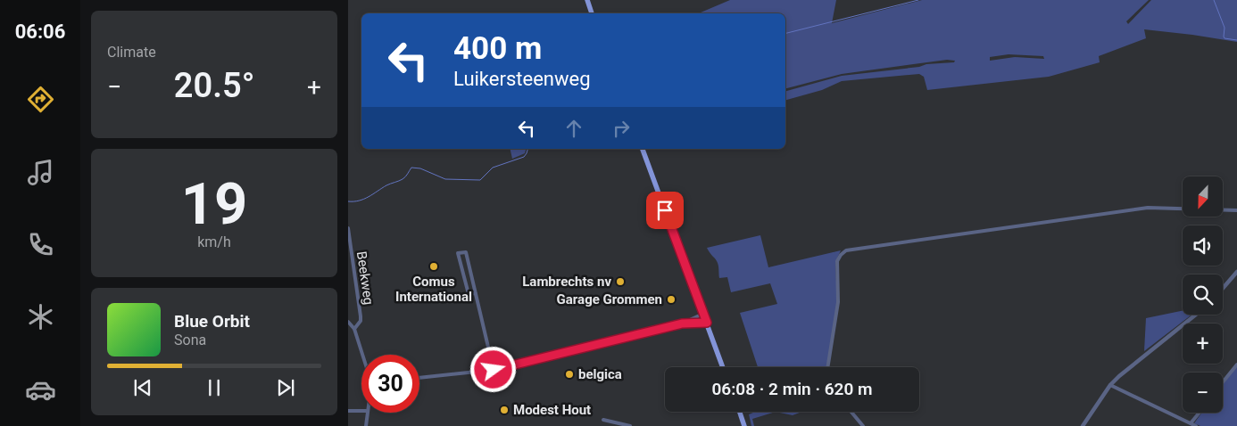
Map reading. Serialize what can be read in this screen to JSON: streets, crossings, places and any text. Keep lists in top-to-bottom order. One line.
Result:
{"streets":{"street":["Beekweg"]},"places":["Comus International","Lambrechts nv","Garage Grommen","belgica","Modest Hout"],"north":"bottom","page":{"tabs":"06:06","tile":["Climate",["19","km/h"]],"turn":["400 m","Luikersteenweg"],"heat":["−","20.5°","+"],"map_buttons":["+","−"],"song":["Blue Orbit","Sona"],"limit":"30","trip":"06:08 · 2 min · 620 m"}}
